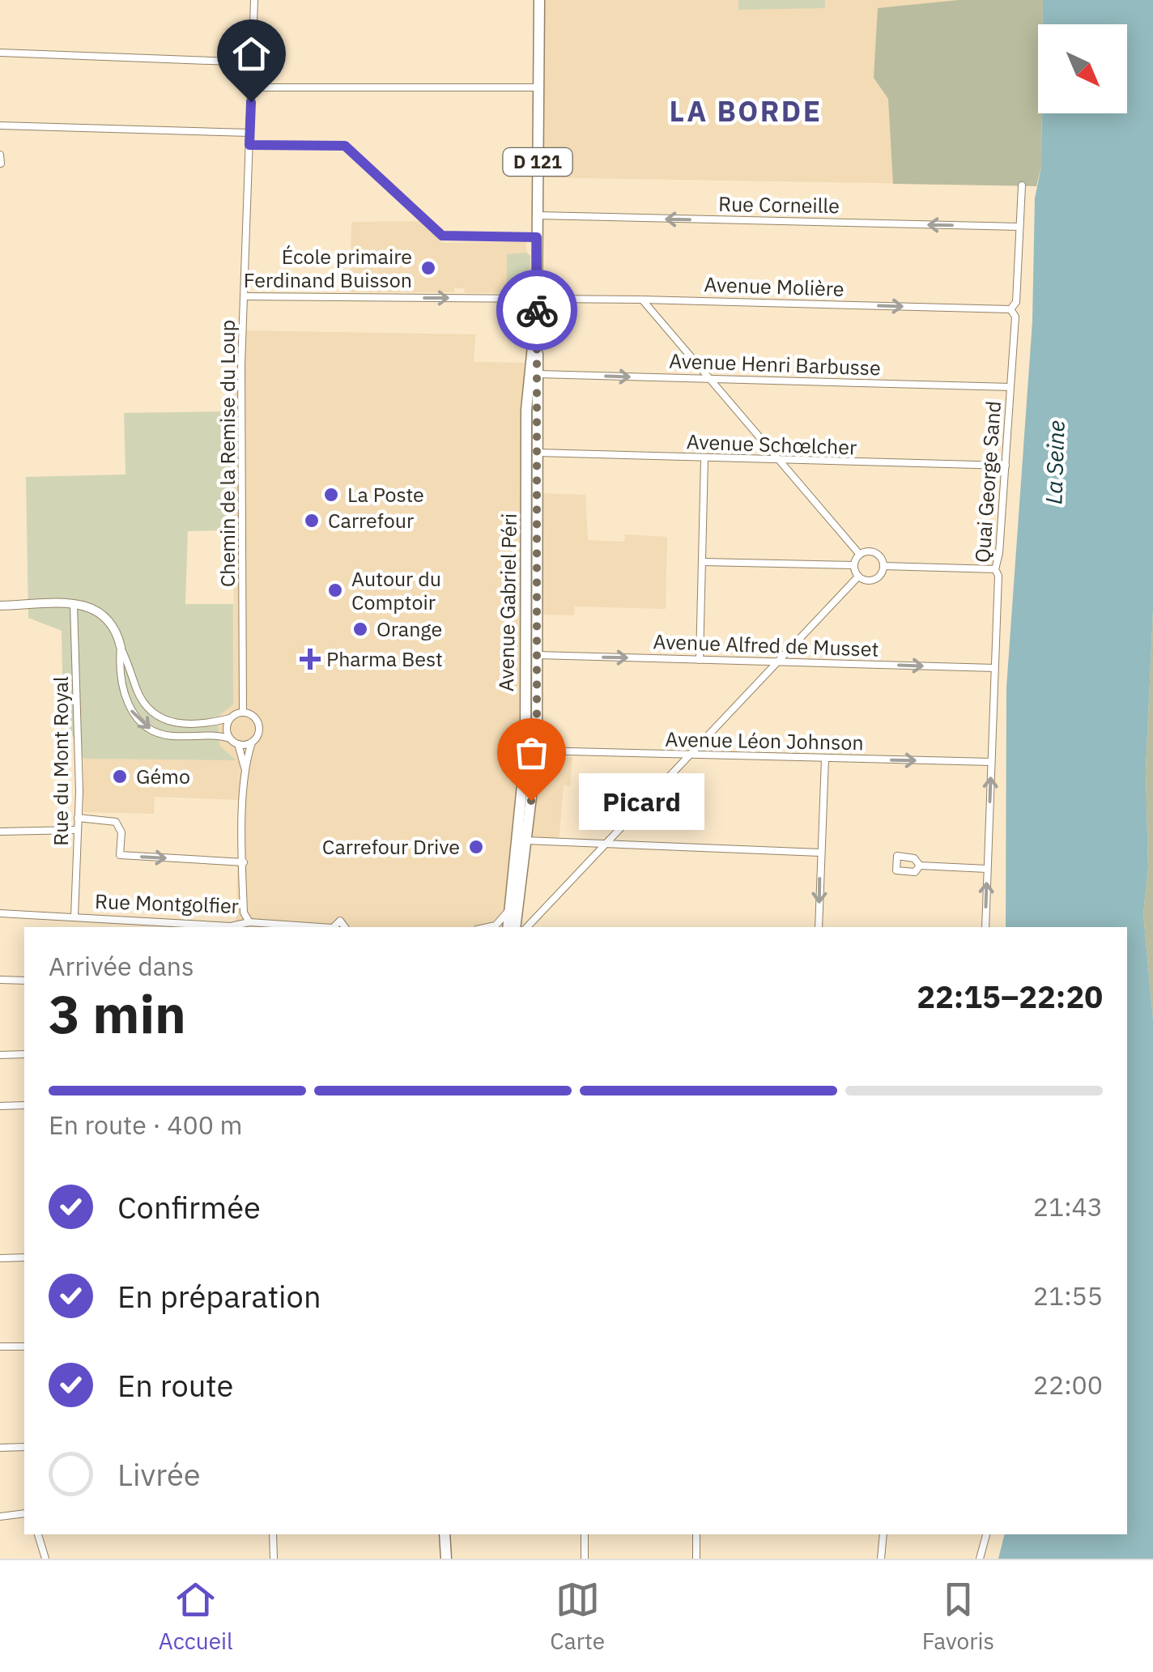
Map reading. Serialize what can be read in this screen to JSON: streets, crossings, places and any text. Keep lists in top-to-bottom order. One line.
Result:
{"streets":{"main road":["D 121","Avenue Gabriel Péri"],"street":["Rue Corneille","Avenue Molière","Avenue Henri Barbusse","Avenue Schœlcher","Chemin de la Remise du Loup","Quai George Sand","Avenue Alfred de Musset","Avenue Léon Johnson","Rue du Mont Royal","Rue Montgolfier"]},"crossings":[["Rue Corneille","Quai George Sand"],["Rue Corneille","Avenue Gabriel Péri"],["Avenue Molière","Chemin de la Remise du Loup"],["Avenue Molière","Quai George Sand"],["Avenue Molière","Avenue Gabriel Péri"],["Avenue Henri Barbusse","Quai George Sand"],["Avenue Henri Barbusse","Avenue Gabriel Péri"],["Avenue Schœlcher","Quai George Sand"],["Avenue Schœlcher","Avenue Gabriel Péri"],["Quai George Sand","Avenue Alfred de Musset"],["Quai George Sand","Avenue Léon Johnson"],["Avenue Gabriel Péri","Avenue Alfred de Musset"],["Avenue Gabriel Péri","Avenue Léon Johnson"],["Rue du Mont Royal","Rue Montgolfier"]],"one_way":["Rue Corneille","Avenue Molière","Avenue Henri Barbusse","Avenue Alfred de Musset","Avenue Léon Johnson"],"districts":["LA BORDE"],"water":["La Seine"],"places":{"other":["École primaire Ferdinand Buisson","La Poste","Carrefour","Autour du Comptoir","Orange","Gémo","Picard","Carrefour Drive"],"health":["Pharma Best"]},"north":"bottom right","page":{"bubble":"Picard","heading":["3 min","Arrivée dans","22:15–22:20"],"bar":"En route · 400 m","list":[["Confirmée","21:43"],["En préparation","21:55"],["En route","22:00"],"Livrée"],"tabs":["Accueil","Carte","Favoris"]}}
